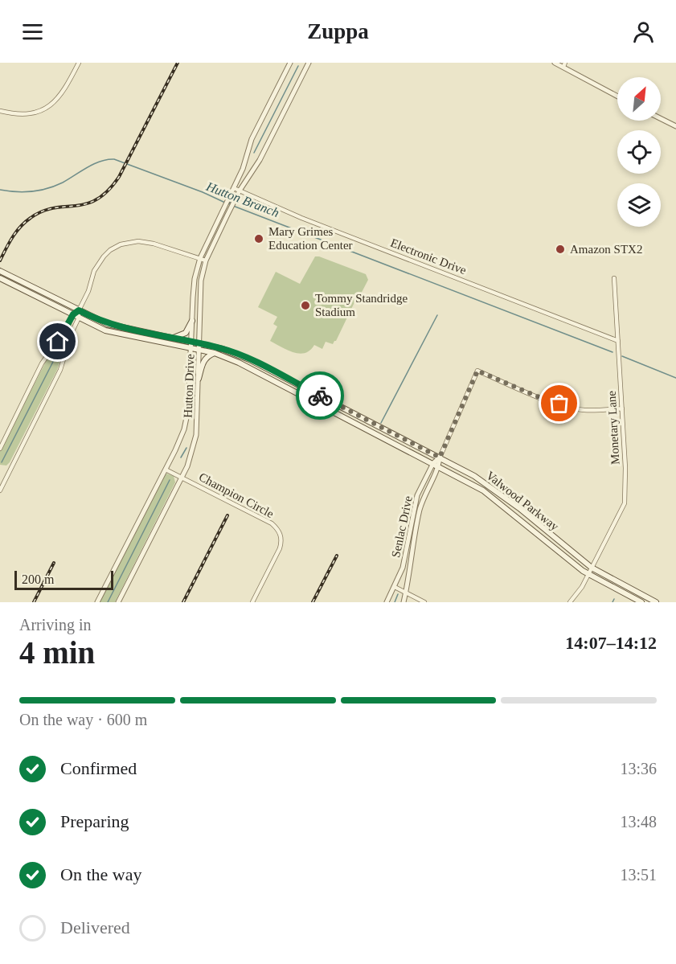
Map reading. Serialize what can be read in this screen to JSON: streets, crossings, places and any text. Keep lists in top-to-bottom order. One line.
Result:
{"streets":{"main road":["Valwood Parkway"],"street":["Electronic Drive","Hutton Drive","Monetary Lane","Champion Circle","Senlac Drive"]},"crossings":[["Electronic Drive","Hutton Drive"],["Electronic Drive","Monetary Lane"],["Hutton Drive","Champion Circle"],["Hutton Drive","Valwood Parkway"],["Monetary Lane","Valwood Parkway"],["Monetary Lane","Senlac Drive"],["Valwood Parkway","Senlac Drive"]],"water":["Hutton Branch"],"places":["Mary Grimes Education Center","Amazon STX2","Tommy Standridge Stadium"],"scale_bar":"200 m","north":"top right","page":{"header":"Zuppa","scale":"200 m","heading":["4 min","Arriving in","14:07–14:12"],"bar":"On the way · 600 m","list":[["Confirmed","13:36"],["Preparing","13:48"],["On the way","13:51"],"Delivered"]}}
